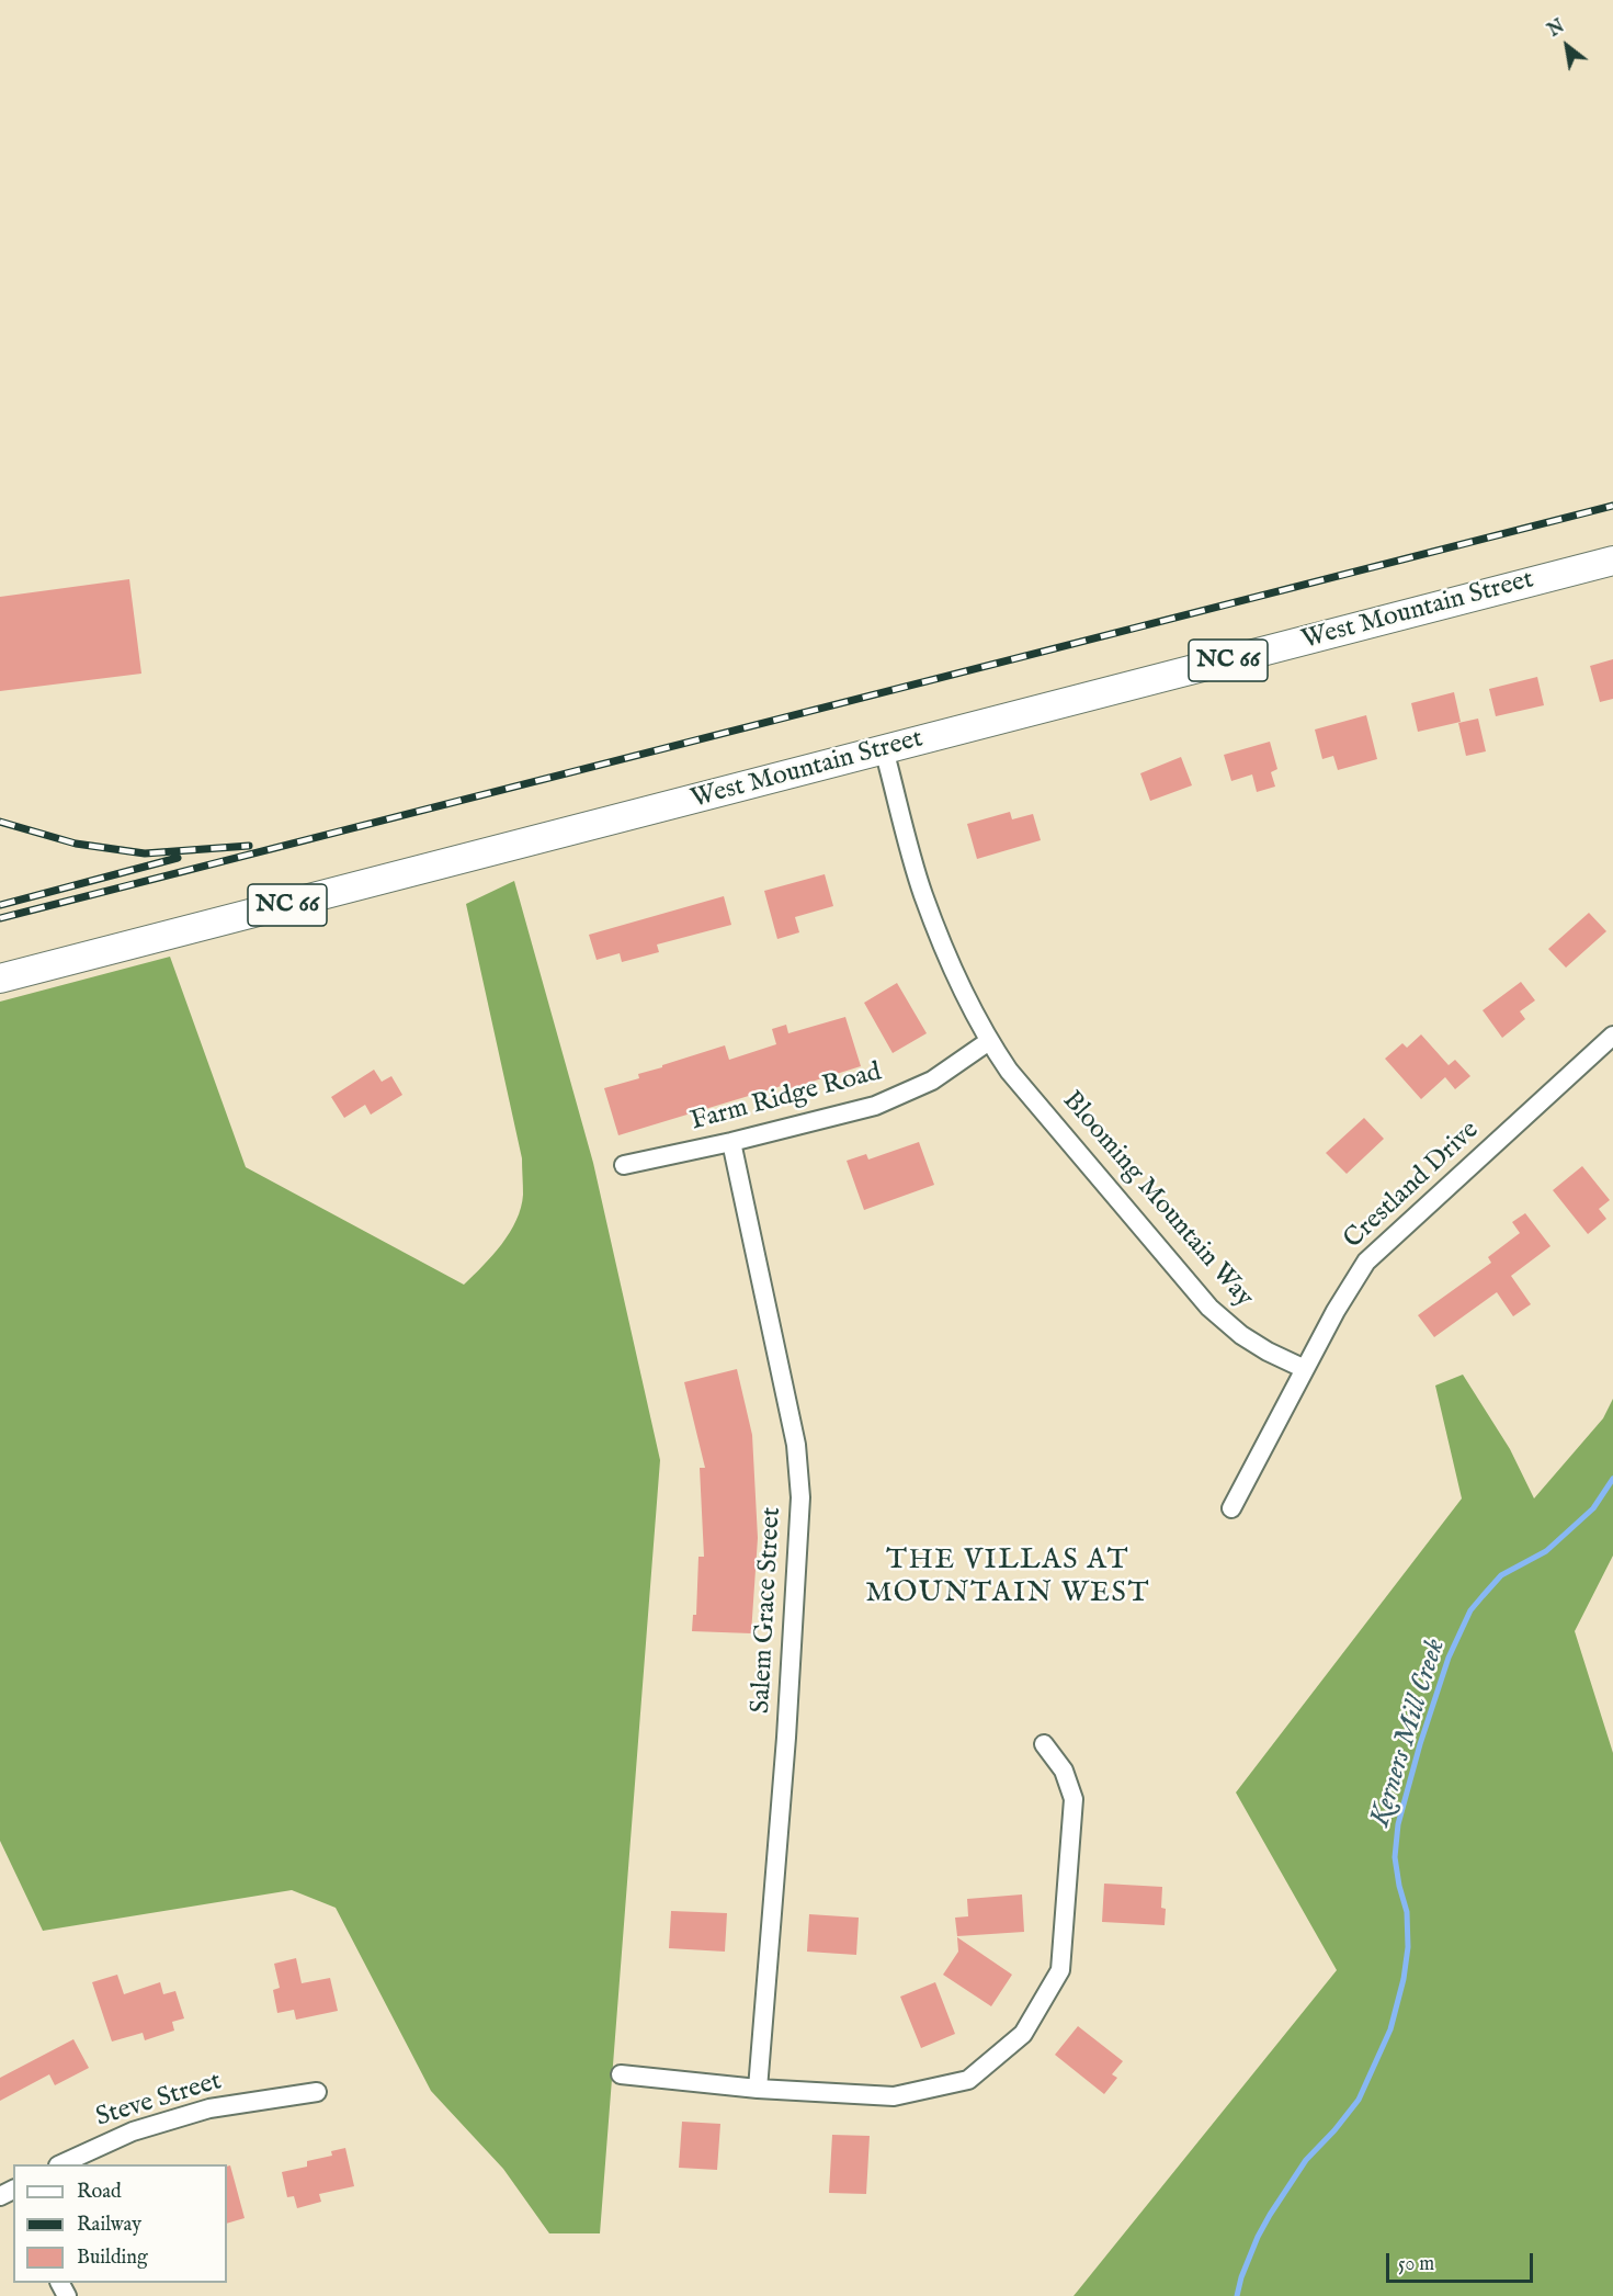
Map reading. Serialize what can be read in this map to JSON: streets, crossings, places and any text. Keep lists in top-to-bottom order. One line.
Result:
{"streets":{"main road":["West Mountain Street","NC 66"],"street":["Farm Ridge Road","Crestland Drive","Blooming Mountain Way","Salem Grace Street","Steve Street"]},"crossings":[["West Mountain Street","Blooming Mountain Way"],["Farm Ridge Road","Blooming Mountain Way"],["Farm Ridge Road","Salem Grace Street"],["Crestland Drive","Blooming Mountain Way"]],"districts":["THE VILLAS AT MOUNTAIN WEST"],"water":["Kerners Mill Creek"],"legend":["Road","Railway","Building"],"scale_bar":"50 m","north":"top left"}
